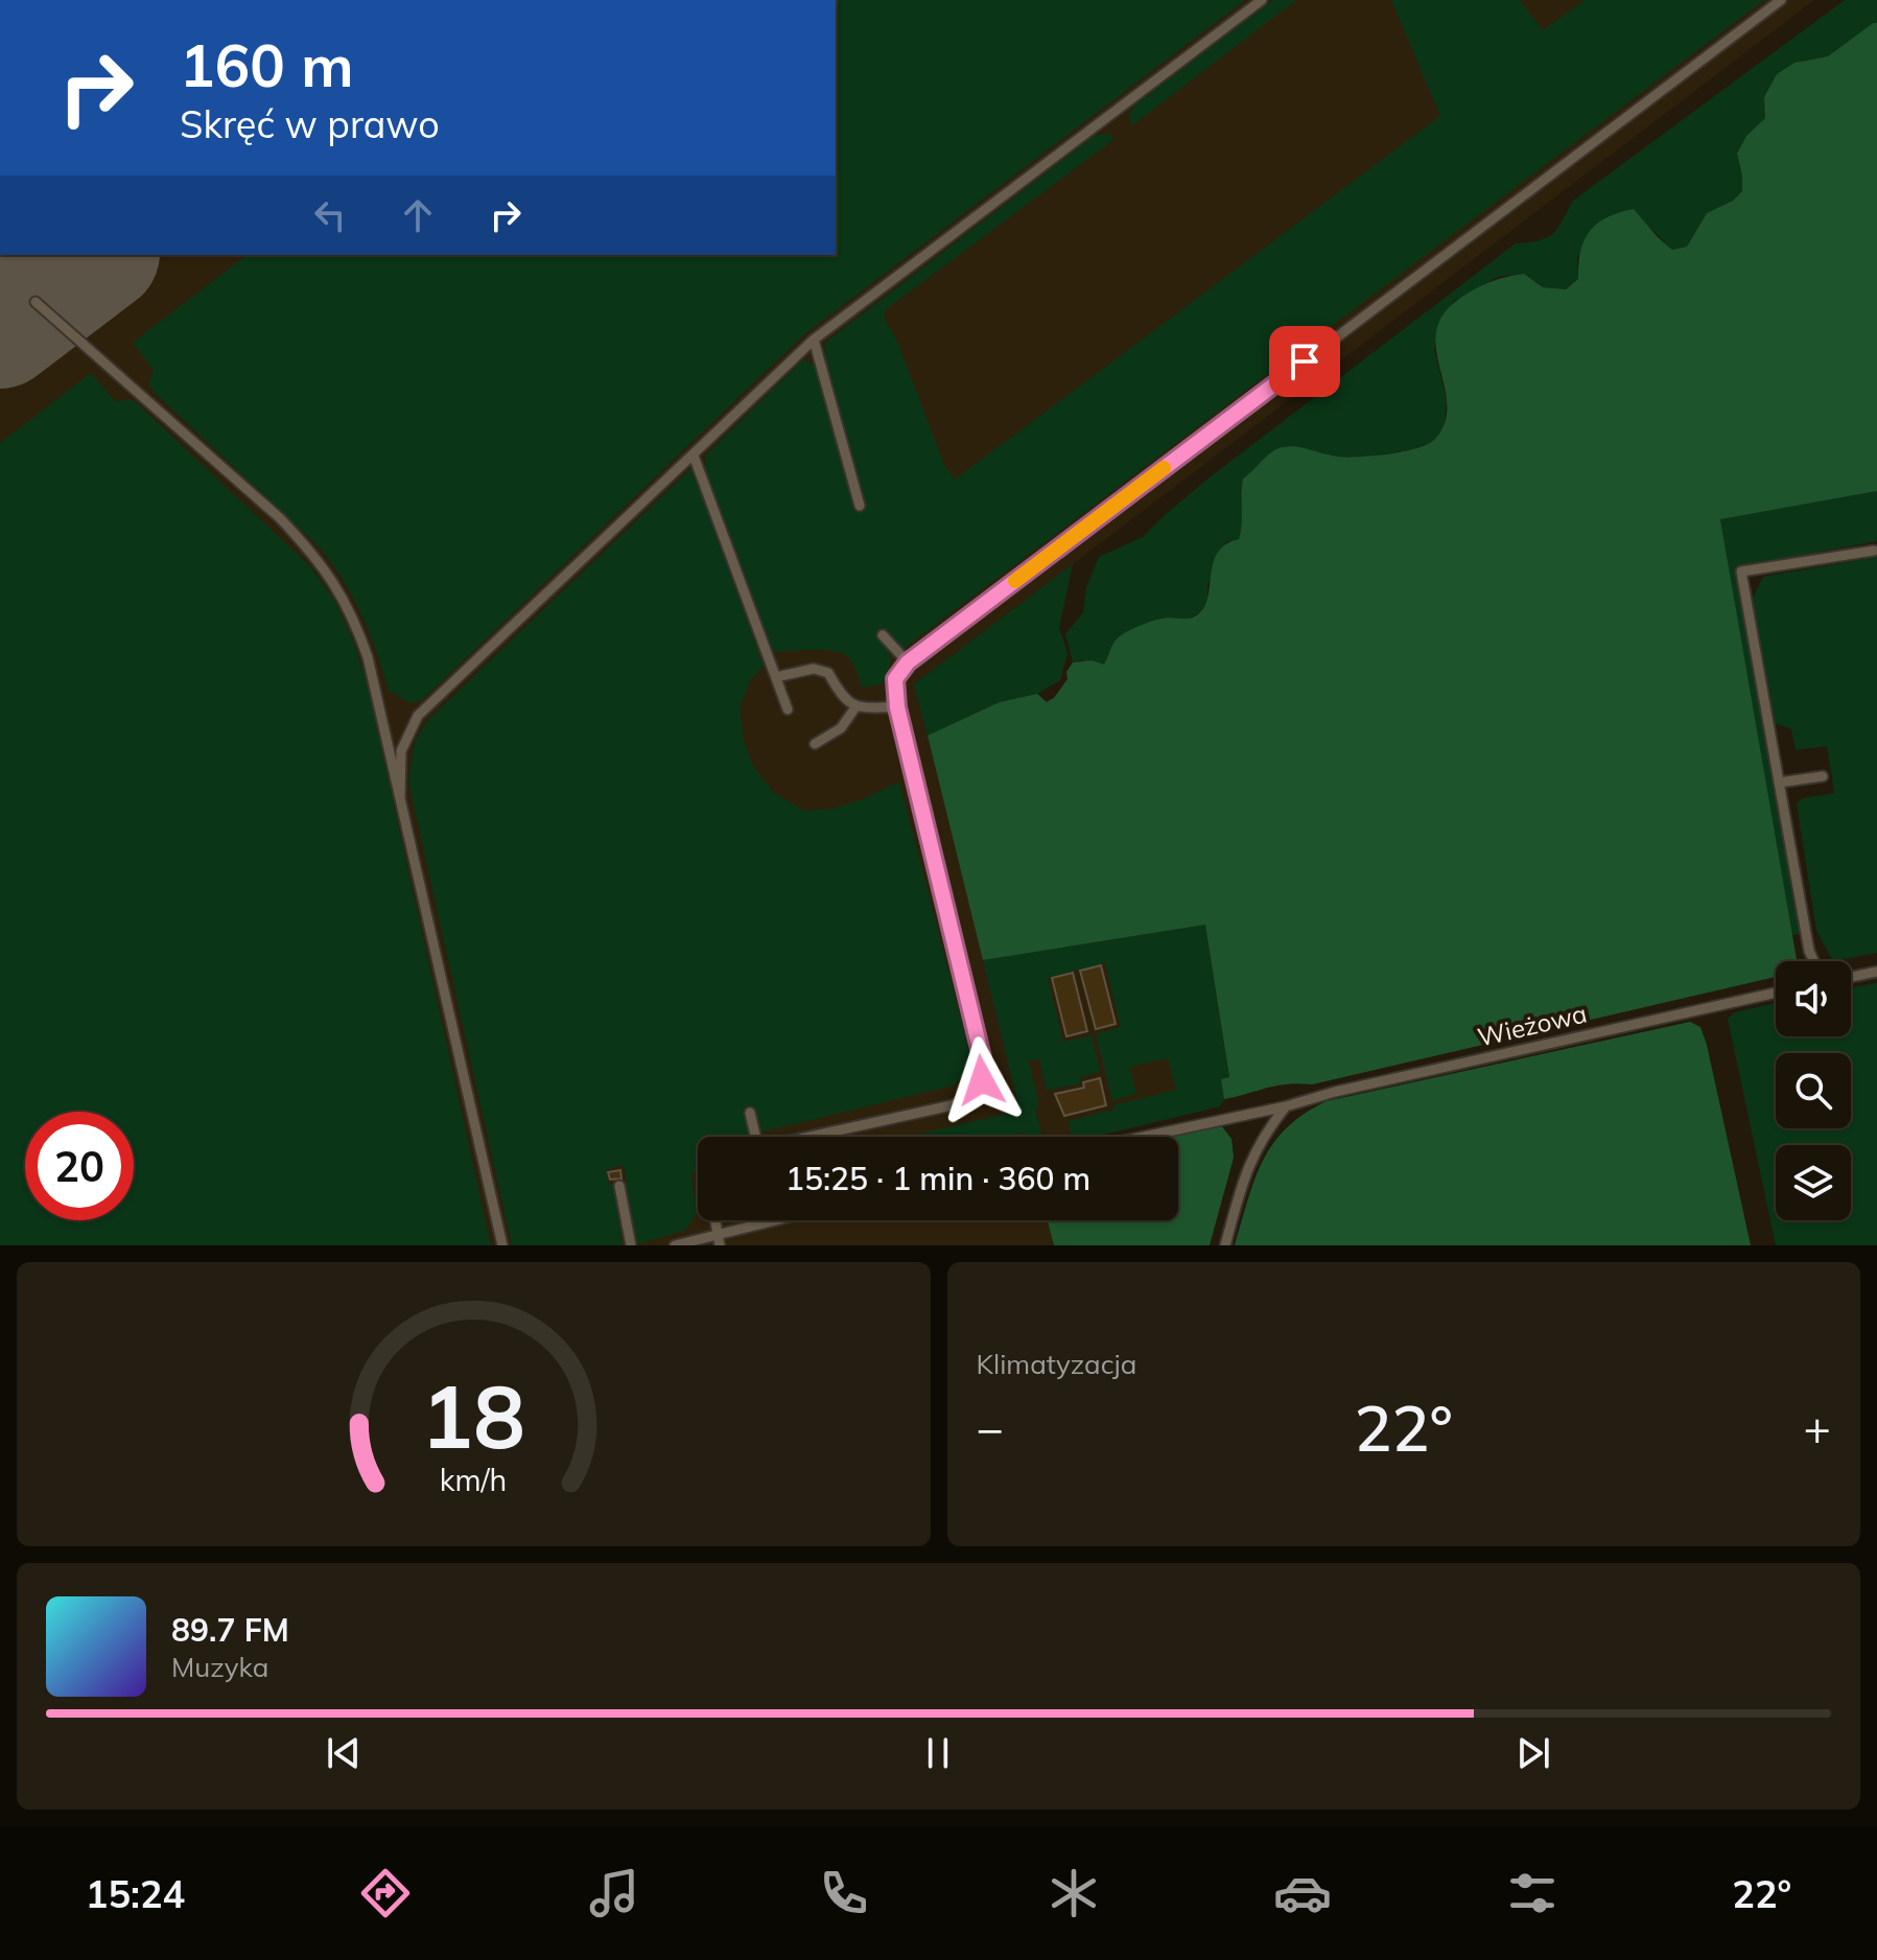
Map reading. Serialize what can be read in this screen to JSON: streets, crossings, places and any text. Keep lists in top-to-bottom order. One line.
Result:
{"streets":{"lane":["Wieżowa"]},"page":{"turn":["160 m","Skręć w prawo"],"limit":"20","trip":"15:25 · 1 min · 360 m","tile":"Klimatyzacja","heat":["−","22°","+"],"song":["89.7 FM","Muzyka"],"tabs":["15:24","22°"],"gauge":["18","km/h"]}}
